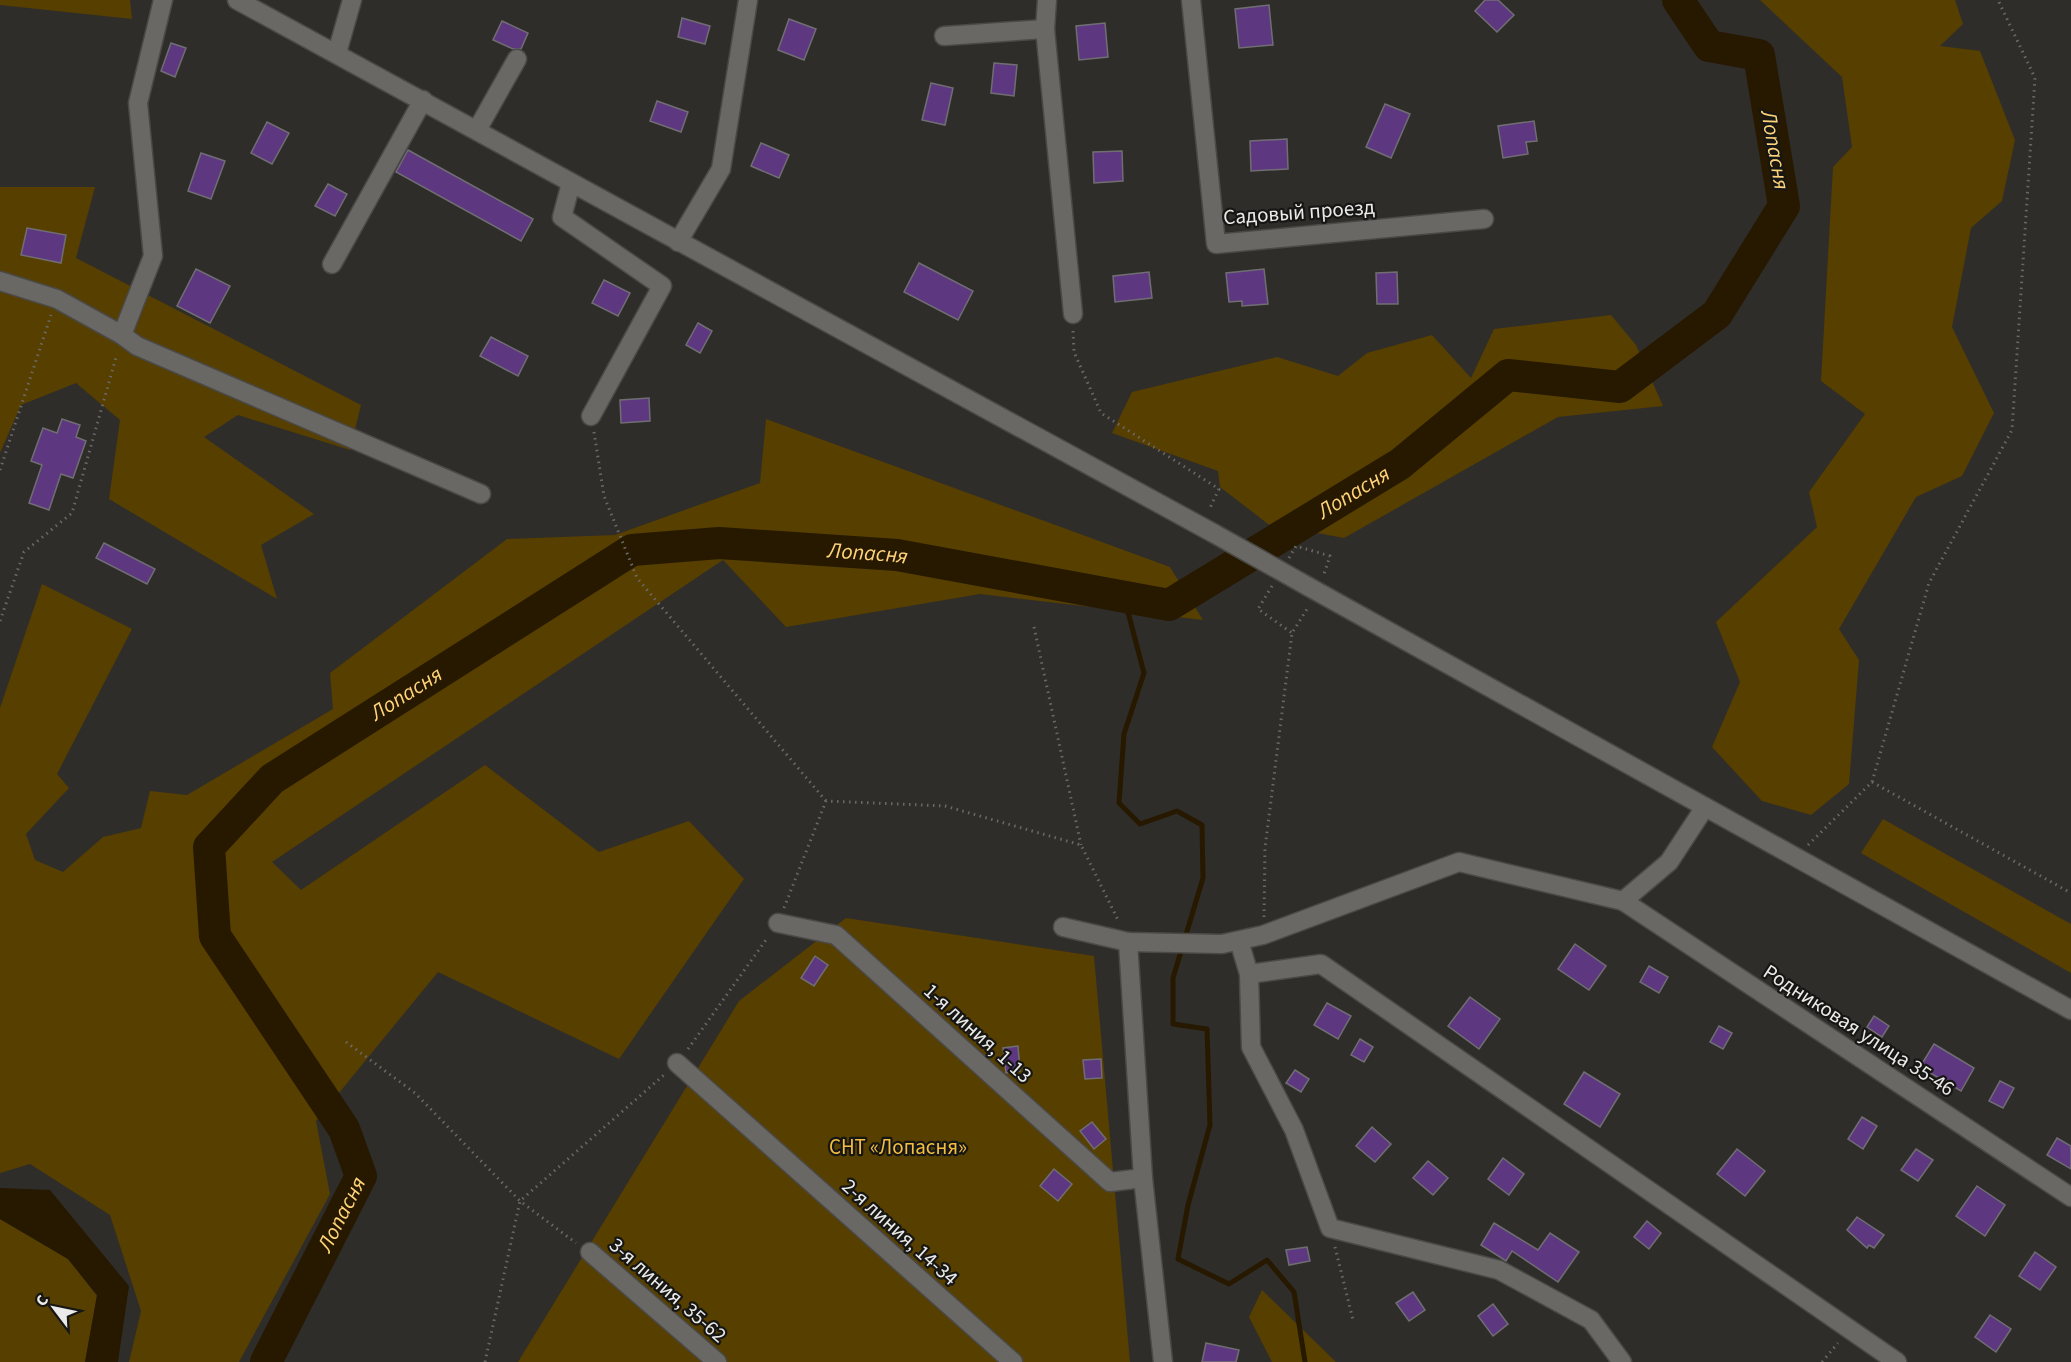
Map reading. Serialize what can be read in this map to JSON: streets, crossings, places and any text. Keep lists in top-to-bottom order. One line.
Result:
{"streets":{"street":["Садовый проезд","Родниковая улица 35-46","1-я линия, 1-13","2-я линия, 14-34","3-я линия, 35-62"]},"water":["Лопасня"],"parks":["СНТ «Лопасня»"],"north":"top left"}
